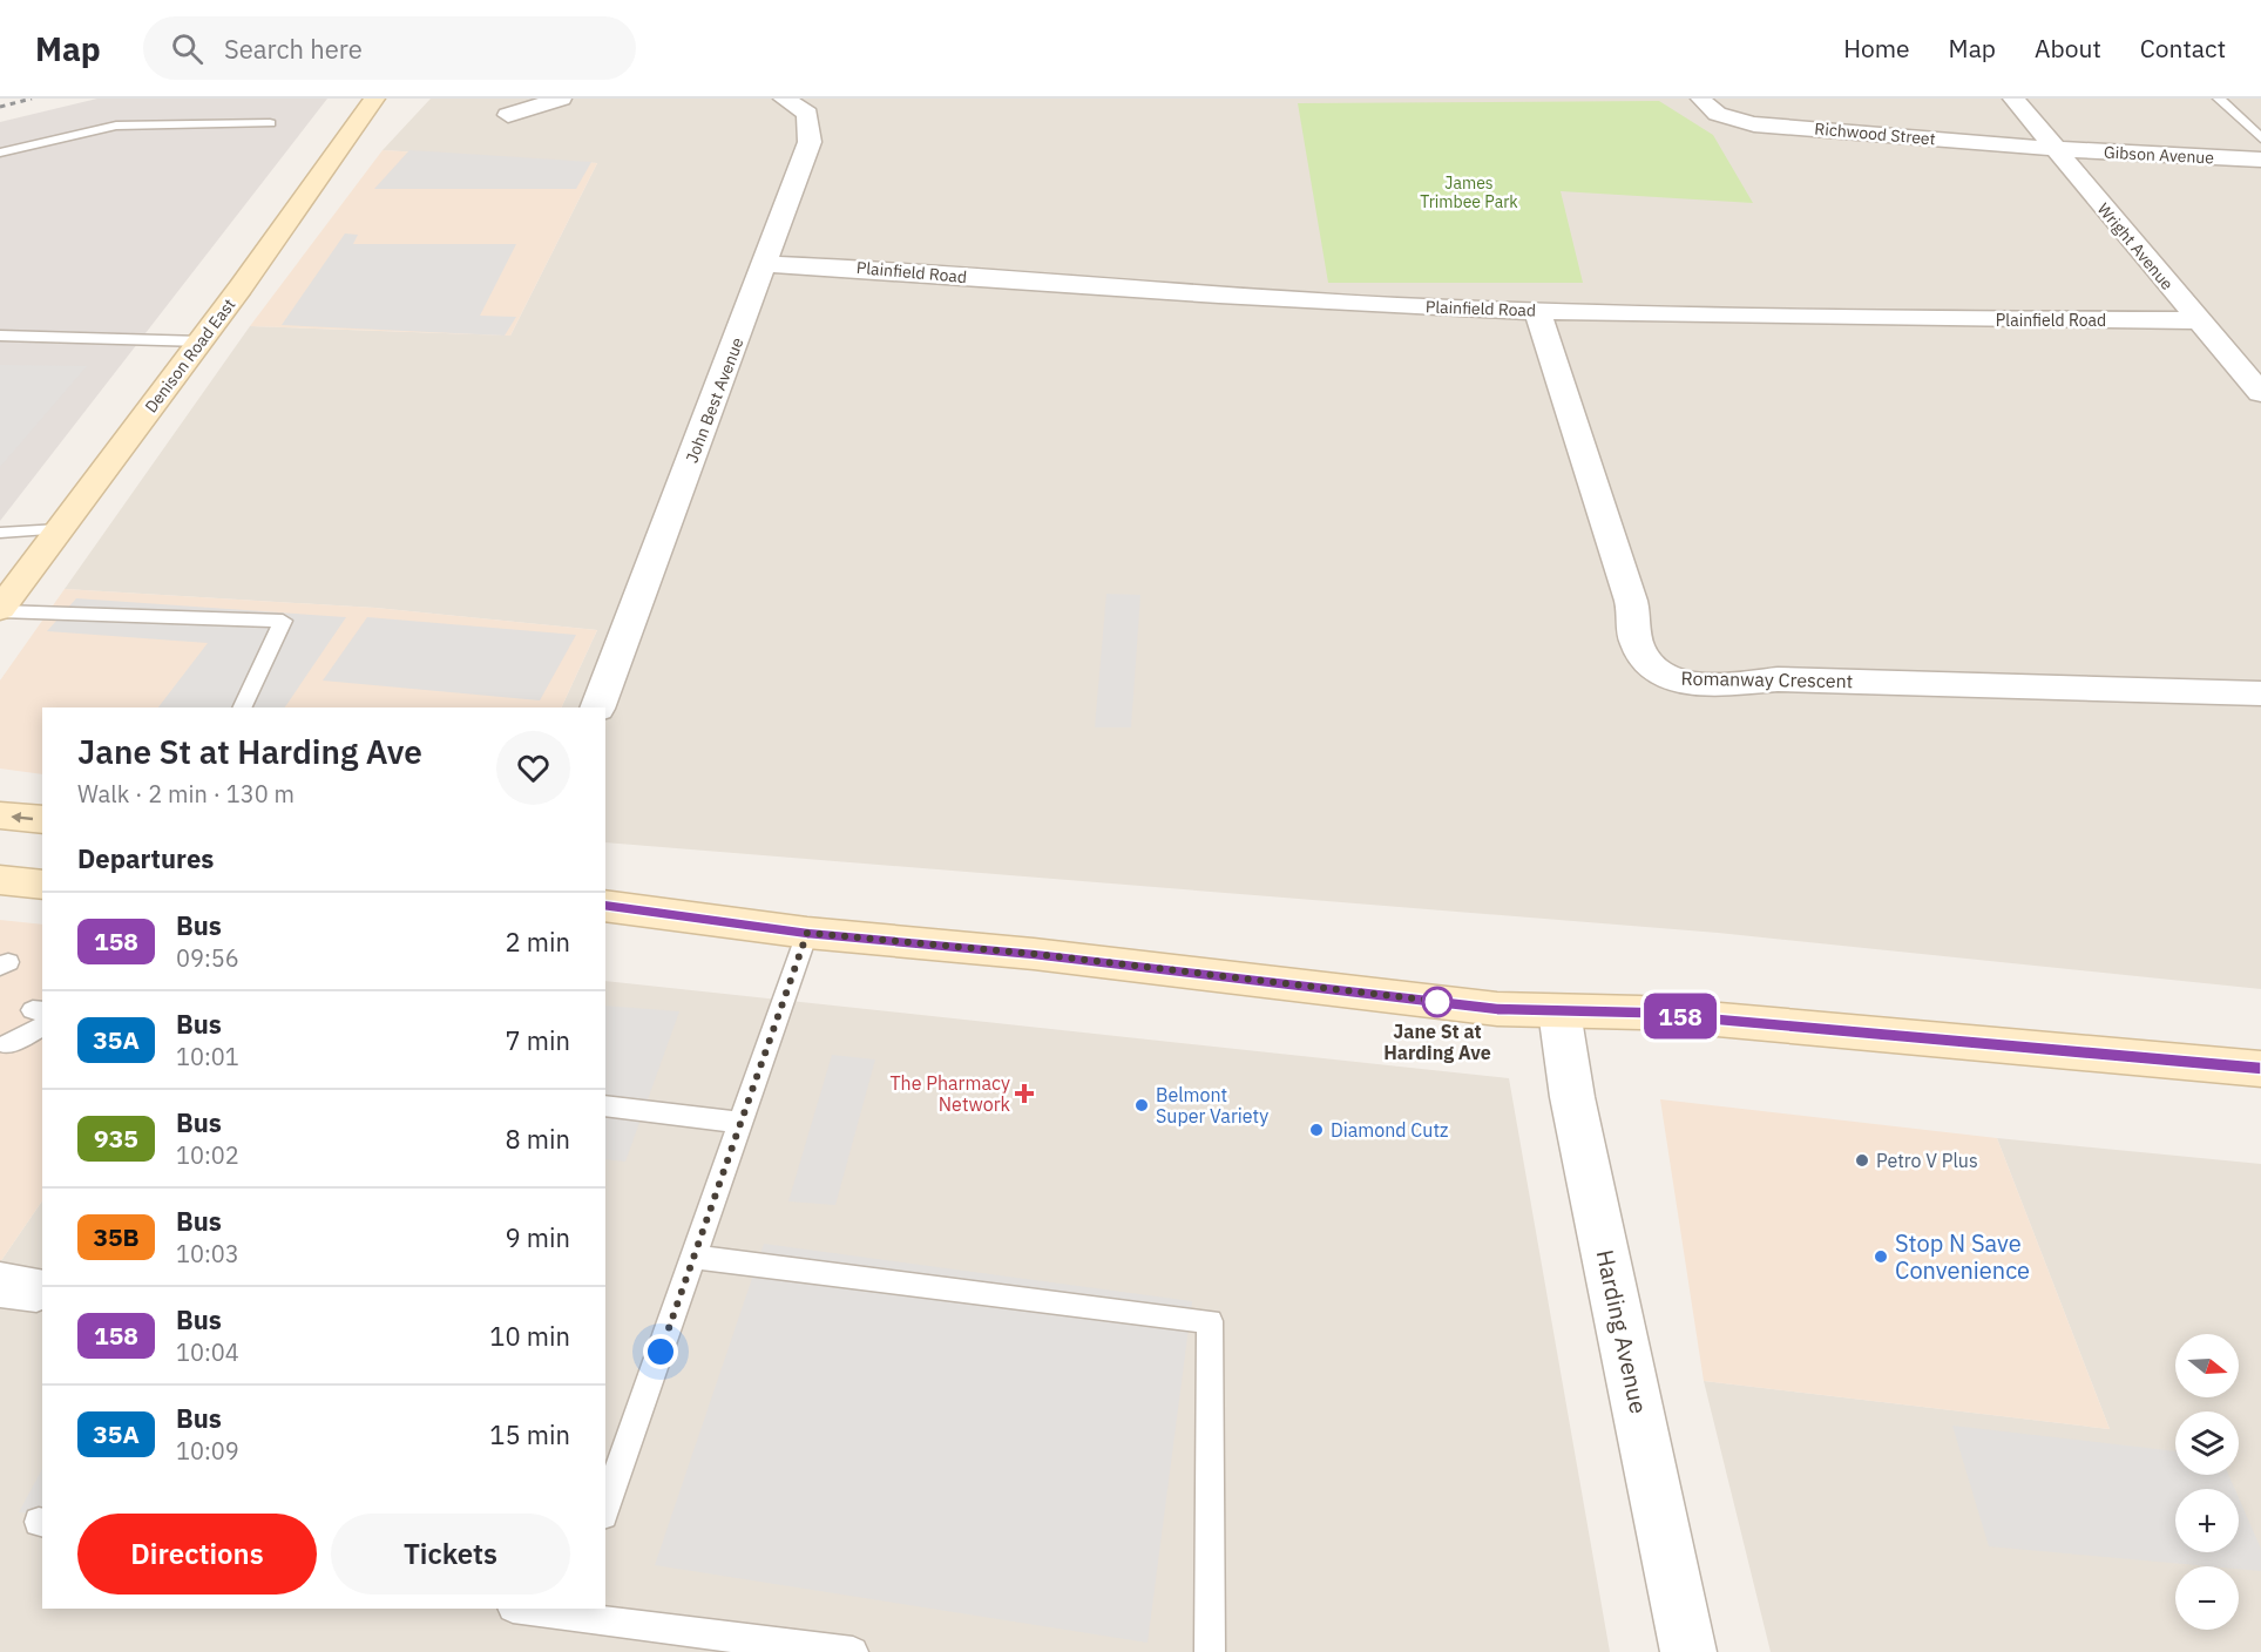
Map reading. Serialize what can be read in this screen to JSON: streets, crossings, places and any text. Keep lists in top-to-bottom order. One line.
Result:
{"streets":{"main road":["Denison Road East"],"street":["Richwood Street","Gibson Avenue","Wright Avenue","Plainfield Road","John Best Avenue","Romanway Crescent","Harding Avenue"]},"crossings":[["Richwood Street","Gibson Avenue"],["Richwood Street","Wright Avenue"],["Gibson Avenue","Wright Avenue"],["Wright Avenue","Plainfield Road"],["Plainfield Road","John Best Avenue"],["Plainfield Road","Romanway Crescent"]],"parks":["James Trimbee Park"],"places":{"other":["Jane St at Harding Ave","Belmont Super Variety","Diamond Cutz","Petro V Plus","Stop N Save Convenience"],"health":["The Pharmacy Network"]},"lines":["bus line 158"],"north":"right","page":{"header":"Map","search":"Search here","nav":["Home","Map","About","Contact"],"on_map":"158","heading":[["Jane St at Harding Ave","Walk · 2 min · 130 m"],"Departures"],"list":[{"mark":"158","name":"Bus","note":"09:56","value":"2 min"},{"mark":"35A","name":"Bus","note":"10:01","value":"7 min"},{"mark":"935","name":"Bus","note":"10:02","value":"8 min"},{"mark":"35B","name":"Bus","note":"10:03","value":"9 min"},{"mark":"158","name":"Bus","note":"10:04","value":"10 min"},{"mark":"35A","name":"Bus","note":"10:09","value":"15 min"}],"map_buttons":["+","−"],"buttons":["Directions","Tickets"]}}
